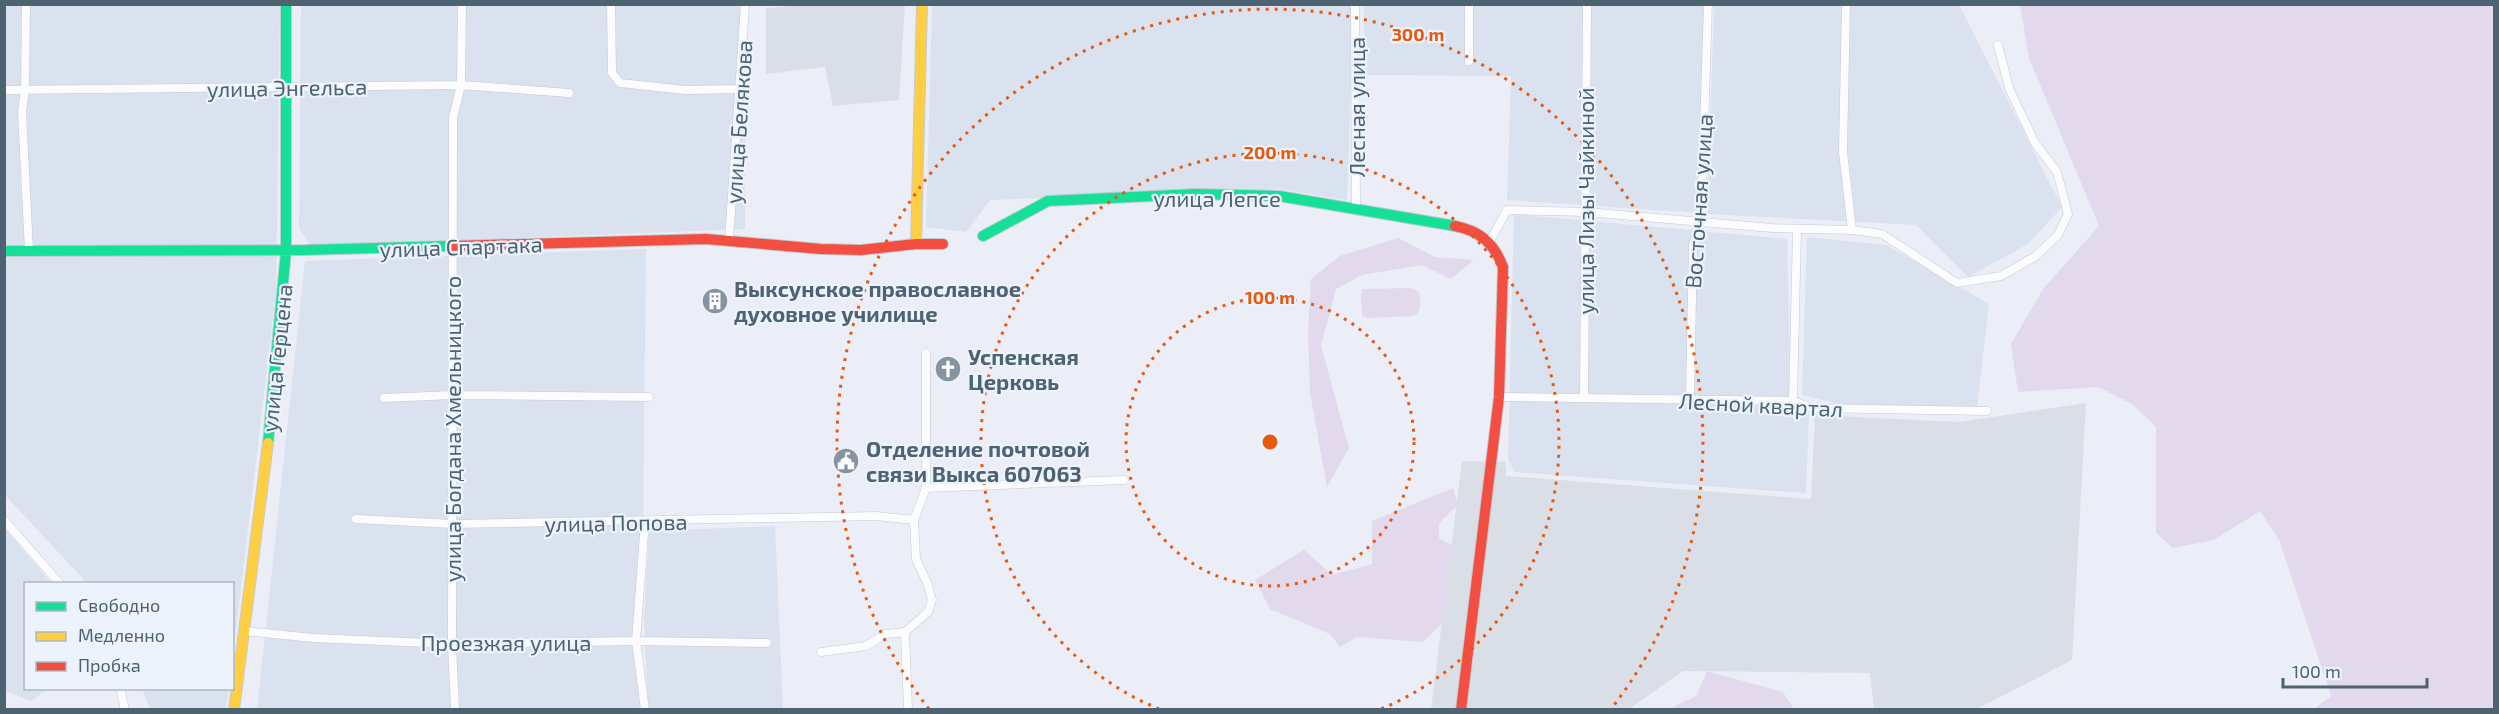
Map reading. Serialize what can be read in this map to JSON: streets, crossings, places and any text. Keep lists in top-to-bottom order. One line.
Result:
{"streets":{"street":["улица Энгельса","Лесная улица","улица Белякова","улица Лепсе","улица Лизы Чайкиной","Восточная улица","улица Спартака","улица Герцена","Лесной квартал","улица Богдана Хмельницкого","улица Попова","Проезжая улица"]},"crossings":[["улица Энгельса","улица Герцена"],["улица Энгельса","улица Богдана Хмельницкого"],["Лесная улица","улица Лепсе"],["улица Белякова","улица Спартака"],["улица Лизы Чайкиной","Лесной квартал"],["Восточная улица","Лесной квартал"],["улица Спартака","улица Герцена"],["улица Спартака","улица Богдана Хмельницкого"],["улица Герцена","Проезжая улица"],["улица Богдана Хмельницкого","улица Попова"],["улица Богдана Хмельницкого","Проезжая улица"]],"places":{"building":["Выксунское православное духовное училище"],"church":["Успенская Церковь"],"public building":["Отделение почтовой связи Выкса 607063"]},"legend":["Свободно","Медленно","Пробка"],"scale_bar":"100 m","rings":["300 m","200 m","100 m"]}
